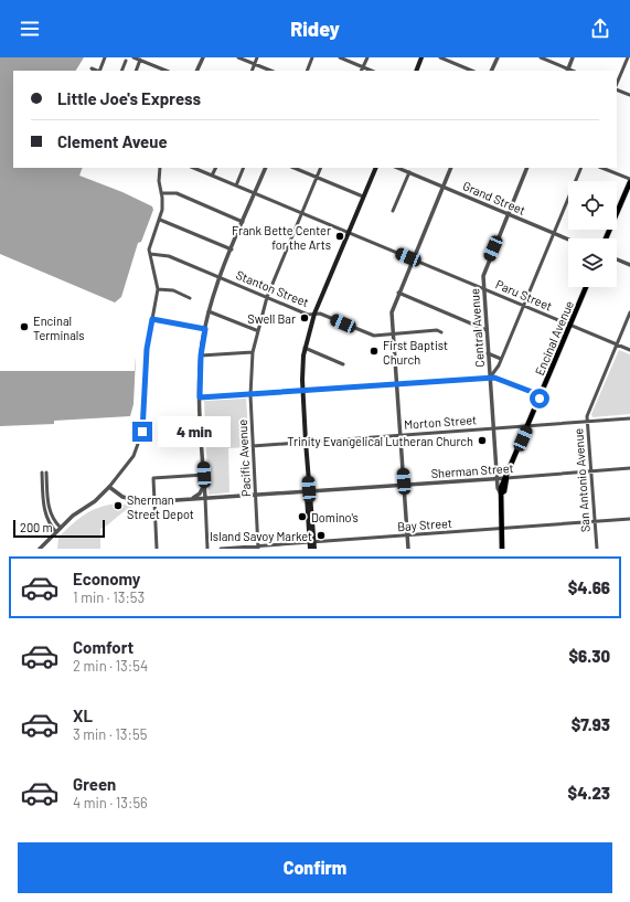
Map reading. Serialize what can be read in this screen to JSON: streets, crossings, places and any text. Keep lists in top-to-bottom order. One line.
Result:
{"streets":{"main road":["Central Avenue","Encinal Avenue"],"street":["Grand Street","Stanton Street","Paru Street","Morton Street","Pacific Avenue","Sherman Street","San Antonio Avenue","Bay Street"]},"crossings":[["Grand Street","Central Avenue"],["Stanton Street","Pacific Avenue"],["Paru Street","Central Avenue"],["Paru Street","Encinal Avenue"],["Paru Street","Pacific Avenue"],["Paru Street","San Antonio Avenue"],["Central Avenue","Encinal Avenue"],["Central Avenue","Morton Street"],["Central Avenue","Sherman Street"],["Central Avenue","Bay Street"],["Encinal Avenue","Morton Street"],["Encinal Avenue","Sherman Street"],["Morton Street","Pacific Avenue"],["Morton Street","San Antonio Avenue"],["Pacific Avenue","Sherman Street"],["Pacific Avenue","Bay Street"],["Sherman Street","San Antonio Avenue"],["San Antonio Avenue","Bay Street"]],"places":["Frank Bette Center for the Arts","Swell Bar","Encinal Terminals","First Baptist Church","Trinity Evangelical Lutheran Church","Sherman Street Depot","Domino's","Island Savoy Market"],"scale_bar":"200 m","page":{"header":"Ridey","banner":["Little Joe's Express","Clement Aveue"],"bubble":"4 min","scale":"200 m","list":[{"name":"Economy","note":"1 min · 13:53","value":"$4.66"},{"name":"Comfort","note":"2 min · 13:54","value":"$6.30"},{"name":"XL","note":"3 min · 13:55","value":"$7.93"},{"name":"Green","note":"4 min · 13:56","value":"$4.23"}],"buttons":"Confirm"}}
